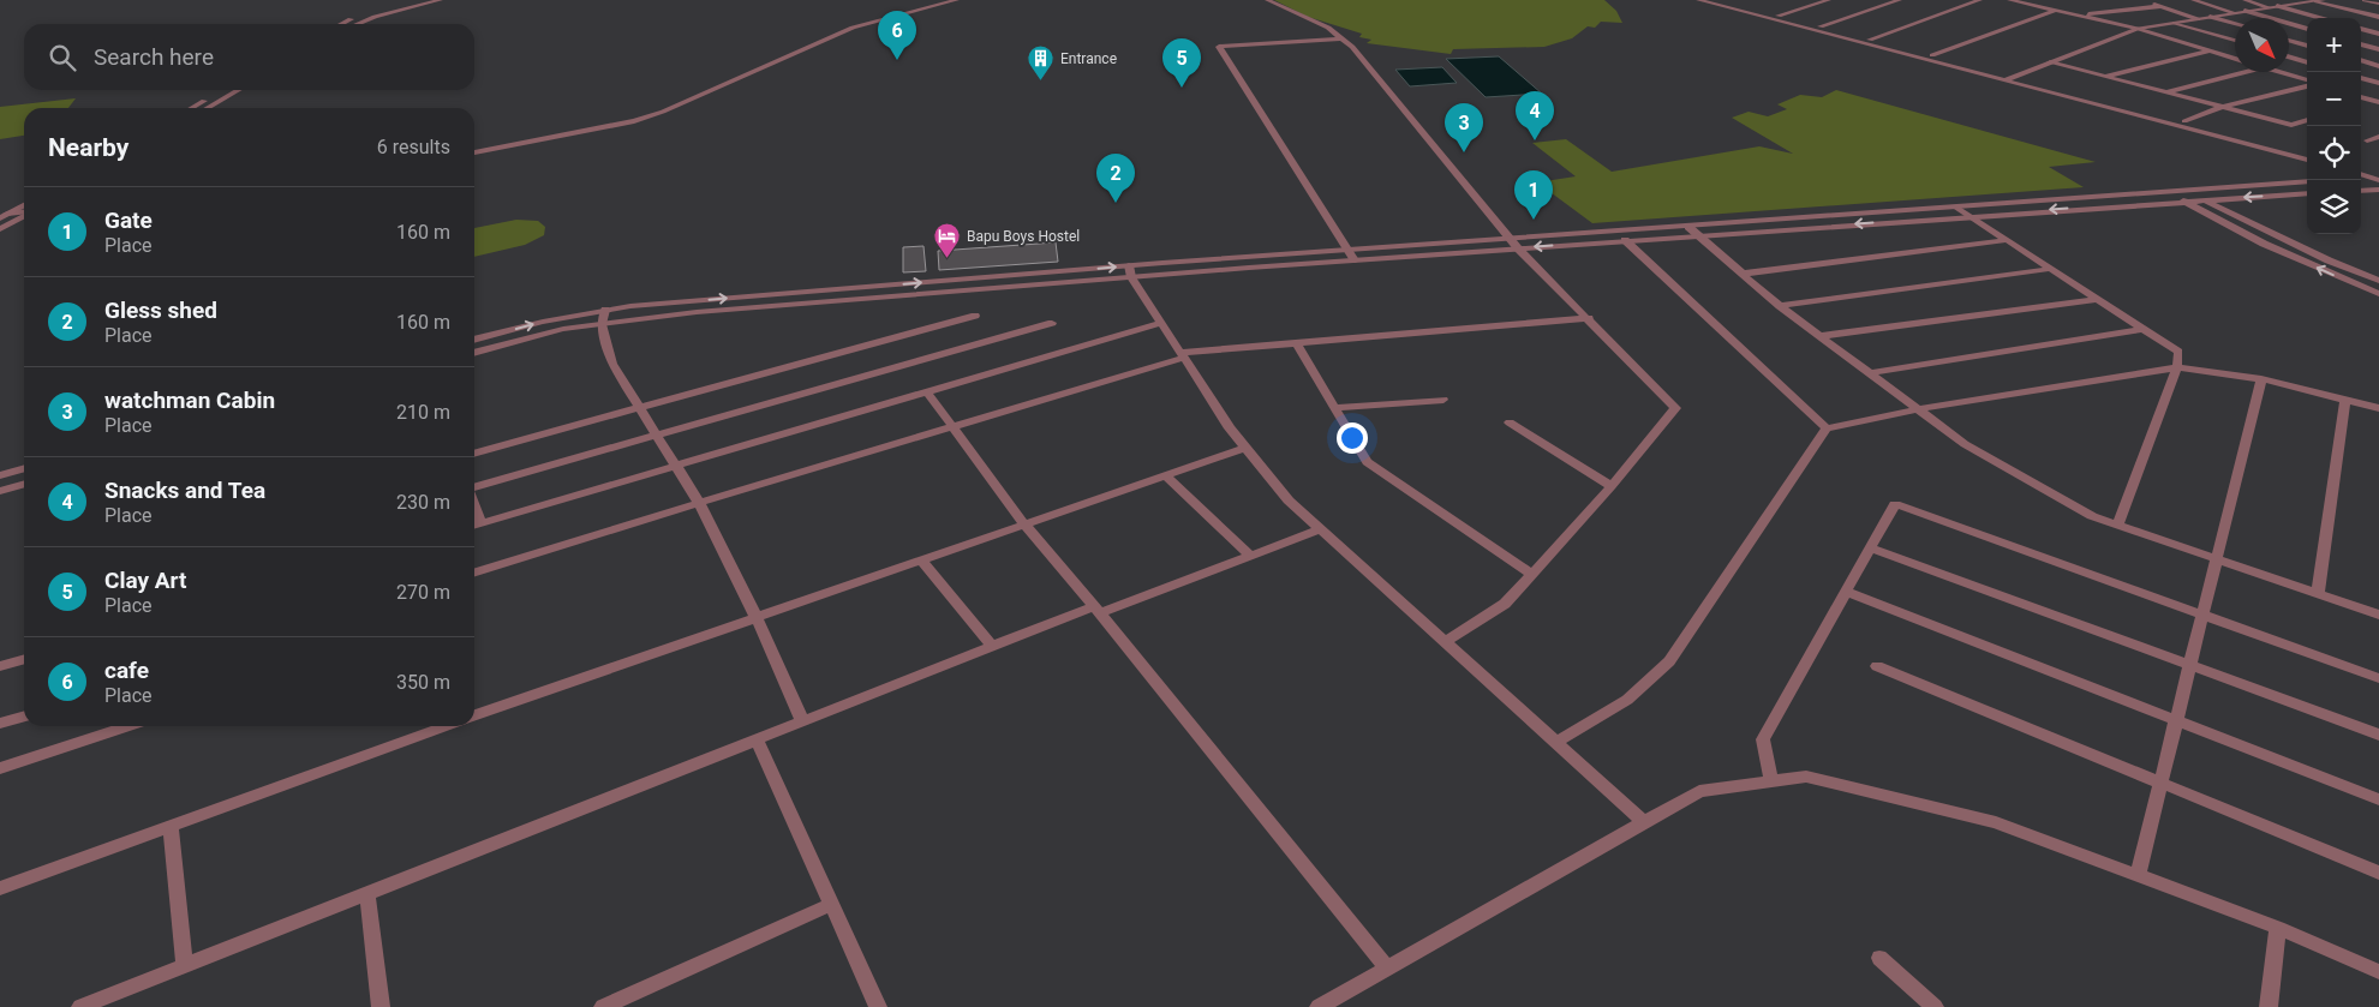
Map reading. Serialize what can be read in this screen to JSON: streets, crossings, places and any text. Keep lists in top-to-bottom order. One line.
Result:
{"places":{"building":["Entrance"],"hotel":["Bapu Boys Hostel"]},"north":"bottom right","page":{"pins":["6","5","4","3","2","1"],"map_buttons":["+","−"],"search":"Search here","heading":["Nearby","6 results"],"list":[{"mark":"1","name":"Gate","note":"Place","value":"160 m"},{"mark":"2","name":"Gless shed","note":"Place","value":"160 m"},{"mark":"3","name":"watchman Cabin","note":"Place","value":"210 m"},{"mark":"4","name":"Snacks and Tea","note":"Place","value":"230 m"},{"mark":"5","name":"Clay Art","note":"Place","value":"270 m"},{"mark":"6","name":"cafe","note":"Place","value":"350 m"}]}}
